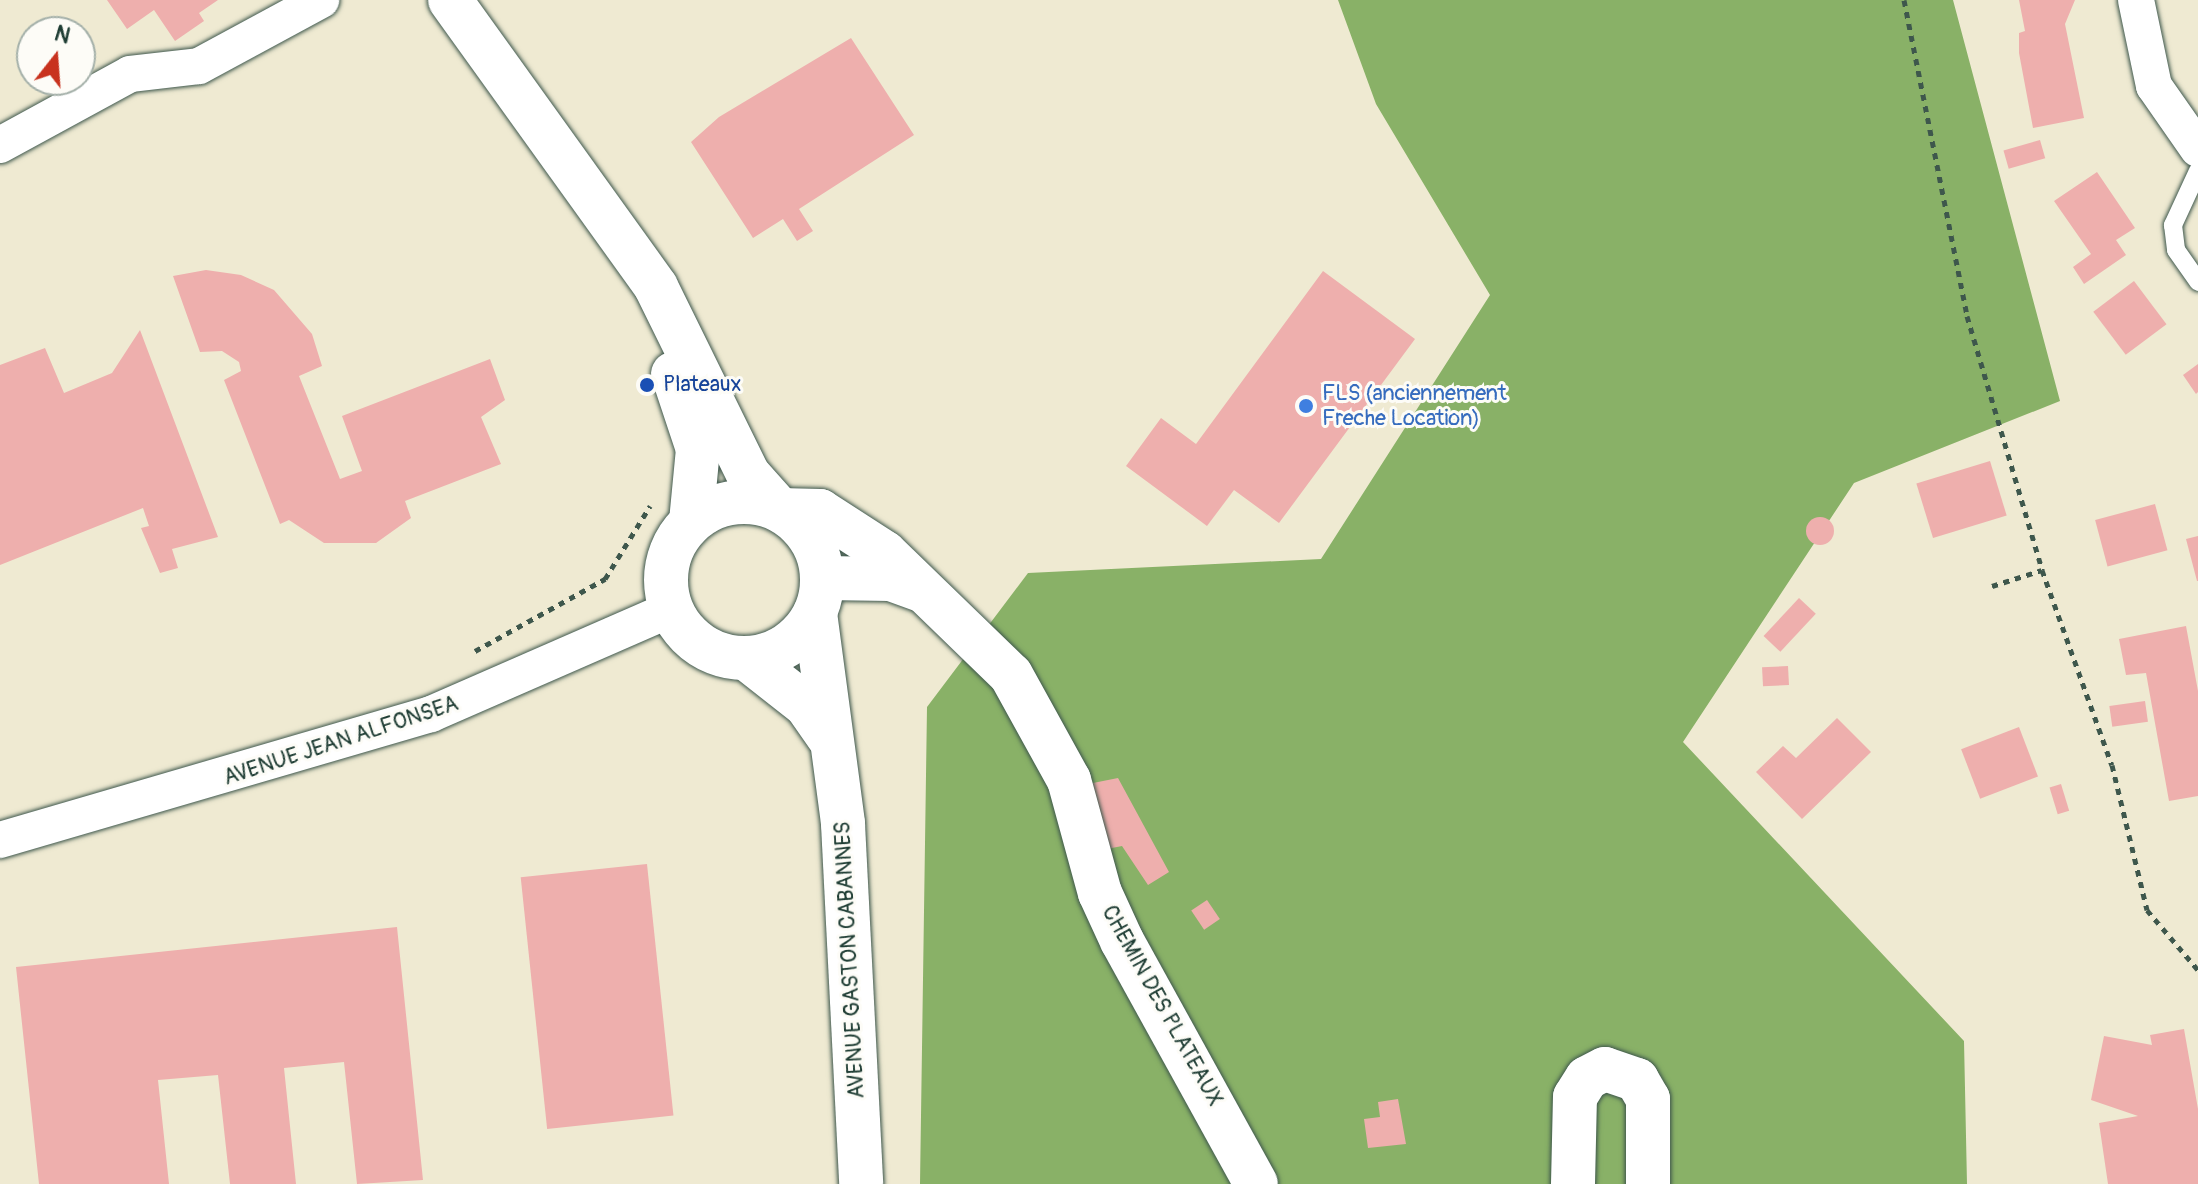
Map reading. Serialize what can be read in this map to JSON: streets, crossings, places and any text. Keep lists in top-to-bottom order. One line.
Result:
{"streets":{"main road":["AVENUE GASTON CABANNES","CHEMIN DES PLATEAUX"],"street":["AVENUE JEAN ALFONSEA"]},"crossings":[["AVENUE JEAN ALFONSEA","AVENUE GASTON CABANNES"],["AVENUE JEAN ALFONSEA","CHEMIN DES PLATEAUX"],["AVENUE GASTON CABANNES","CHEMIN DES PLATEAUX"]],"places":["Plateaux","FLS (anciennement Freche Location)"],"north":"top"}
